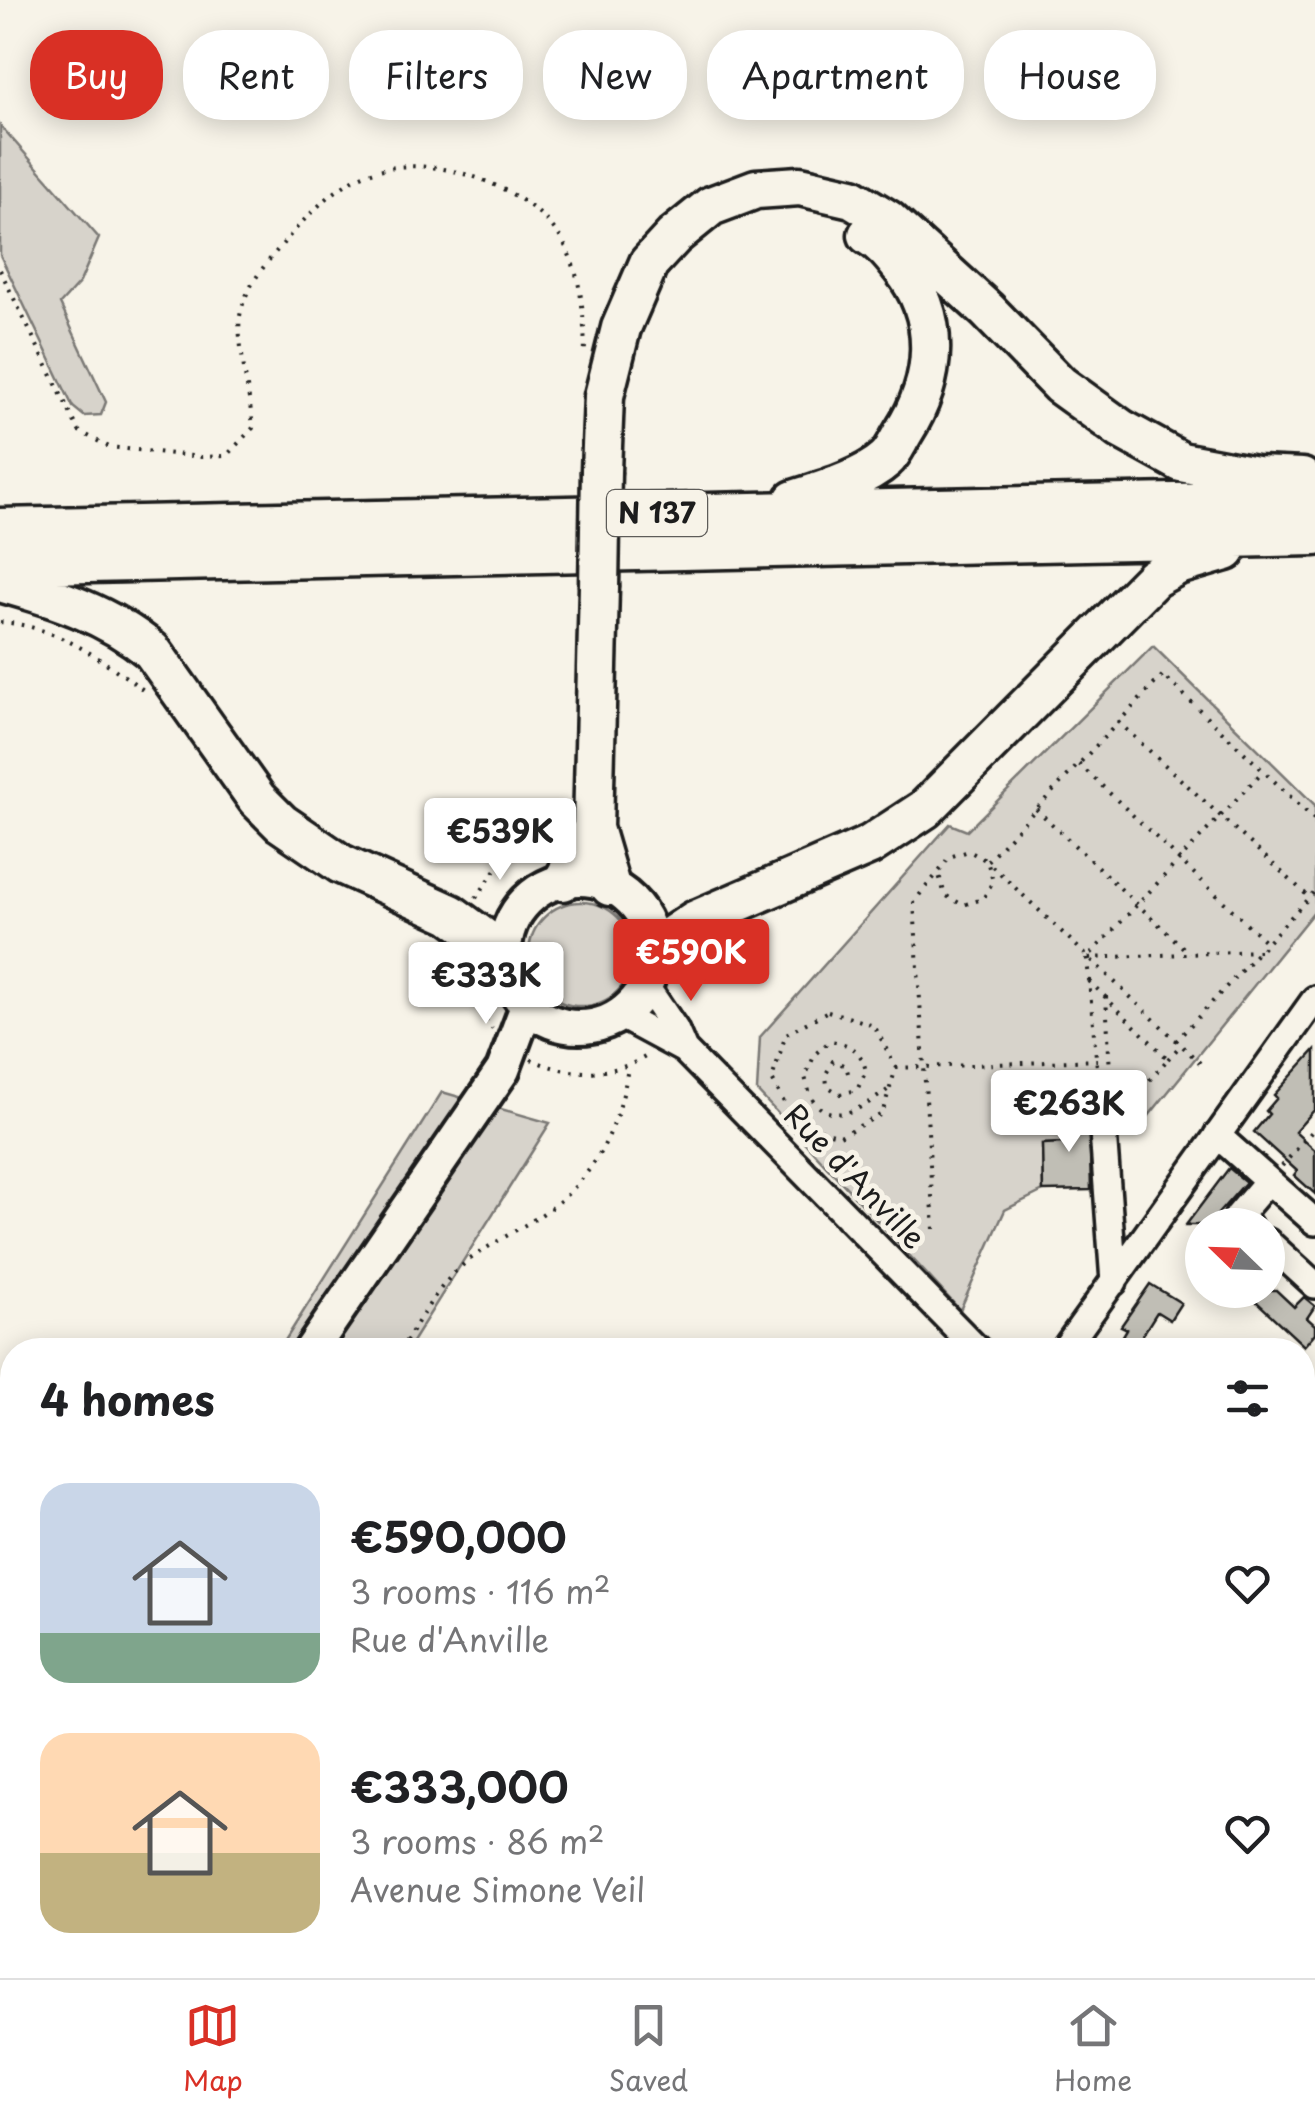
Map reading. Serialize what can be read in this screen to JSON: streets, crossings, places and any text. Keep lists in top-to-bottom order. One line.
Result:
{"streets":{"highway":["N 137"],"street":["Rue d'Anville"]},"north":"top left","page":{"chip":["Buy","Rent","Filters","New","Apartment","House"],"price":["€539K","€590K","€333K","€263K"],"heading":"4 homes","list":[{"name":"€590,000","note":"3 rooms · 116 m² · Rue d'Anville"},{"name":"€333,000","note":"3 rooms · 86 m² · Avenue Simone Veil"}],"tabs":["Map","Saved","Home"]}}
